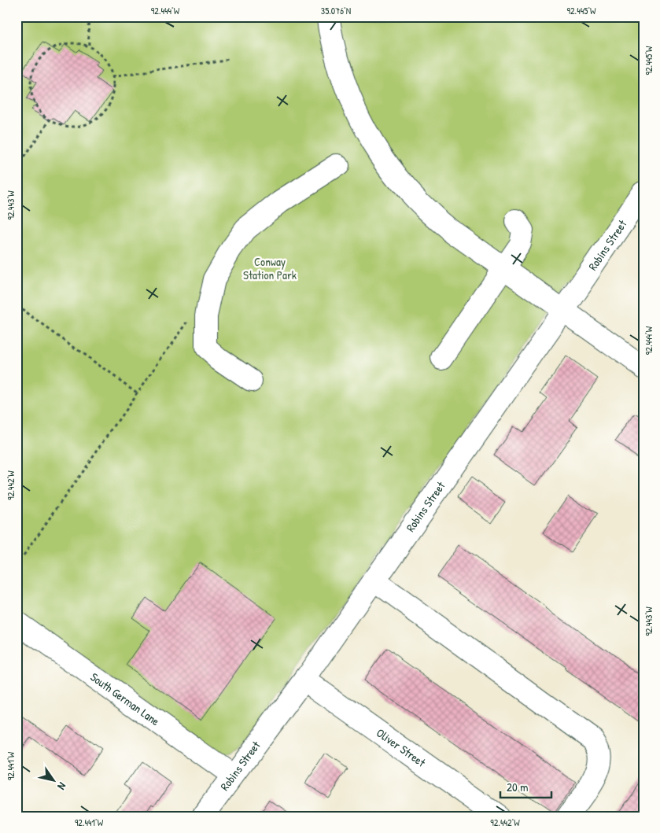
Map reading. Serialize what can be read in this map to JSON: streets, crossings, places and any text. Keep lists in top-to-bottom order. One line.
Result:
{"streets":{"street":["Robins Street","South German Lane","Oliver Street"]},"crossings":[["Robins Street","South German Lane"],["Robins Street","Oliver Street"]],"parks":["Conway Station Park"],"scale_bar":"20 m","north":"bottom right","coordinates":["92.444°W","35.076°N","92.445°W","92.443°W","92.442°W","92.441°W"]}
